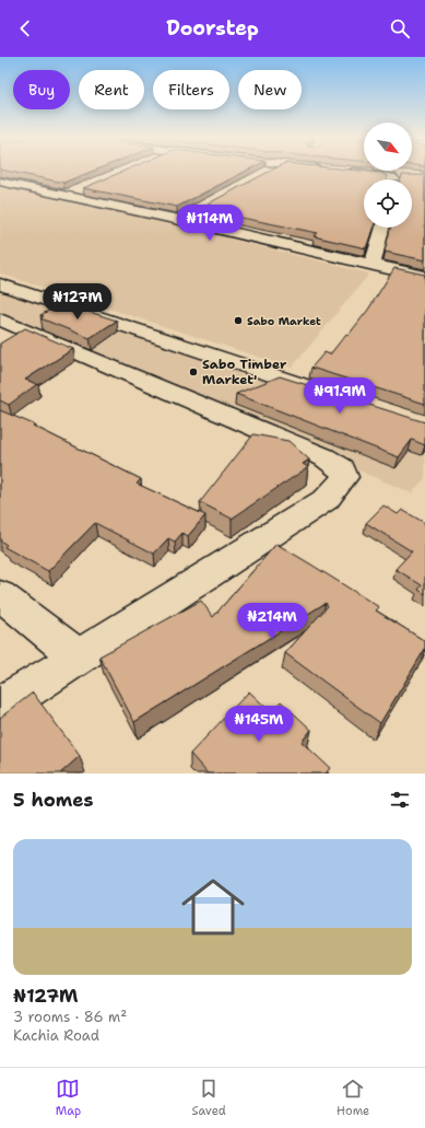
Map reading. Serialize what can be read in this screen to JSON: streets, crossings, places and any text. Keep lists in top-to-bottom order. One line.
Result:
{"places":["Sabo Market","Sabo Timber Market'"],"north":"bottom right","page":{"header":"Doorstep","chip":["Buy","Rent","Filters","New"],"price":["₦114M","₦127M","₦91.9M","₦214M","₦145M"],"heading":"5 homes","list":[{"name":"₦127M","note":"3 rooms · 86 m² · Kachia Road"}],"tabs":["Map","Saved","Home"]}}
